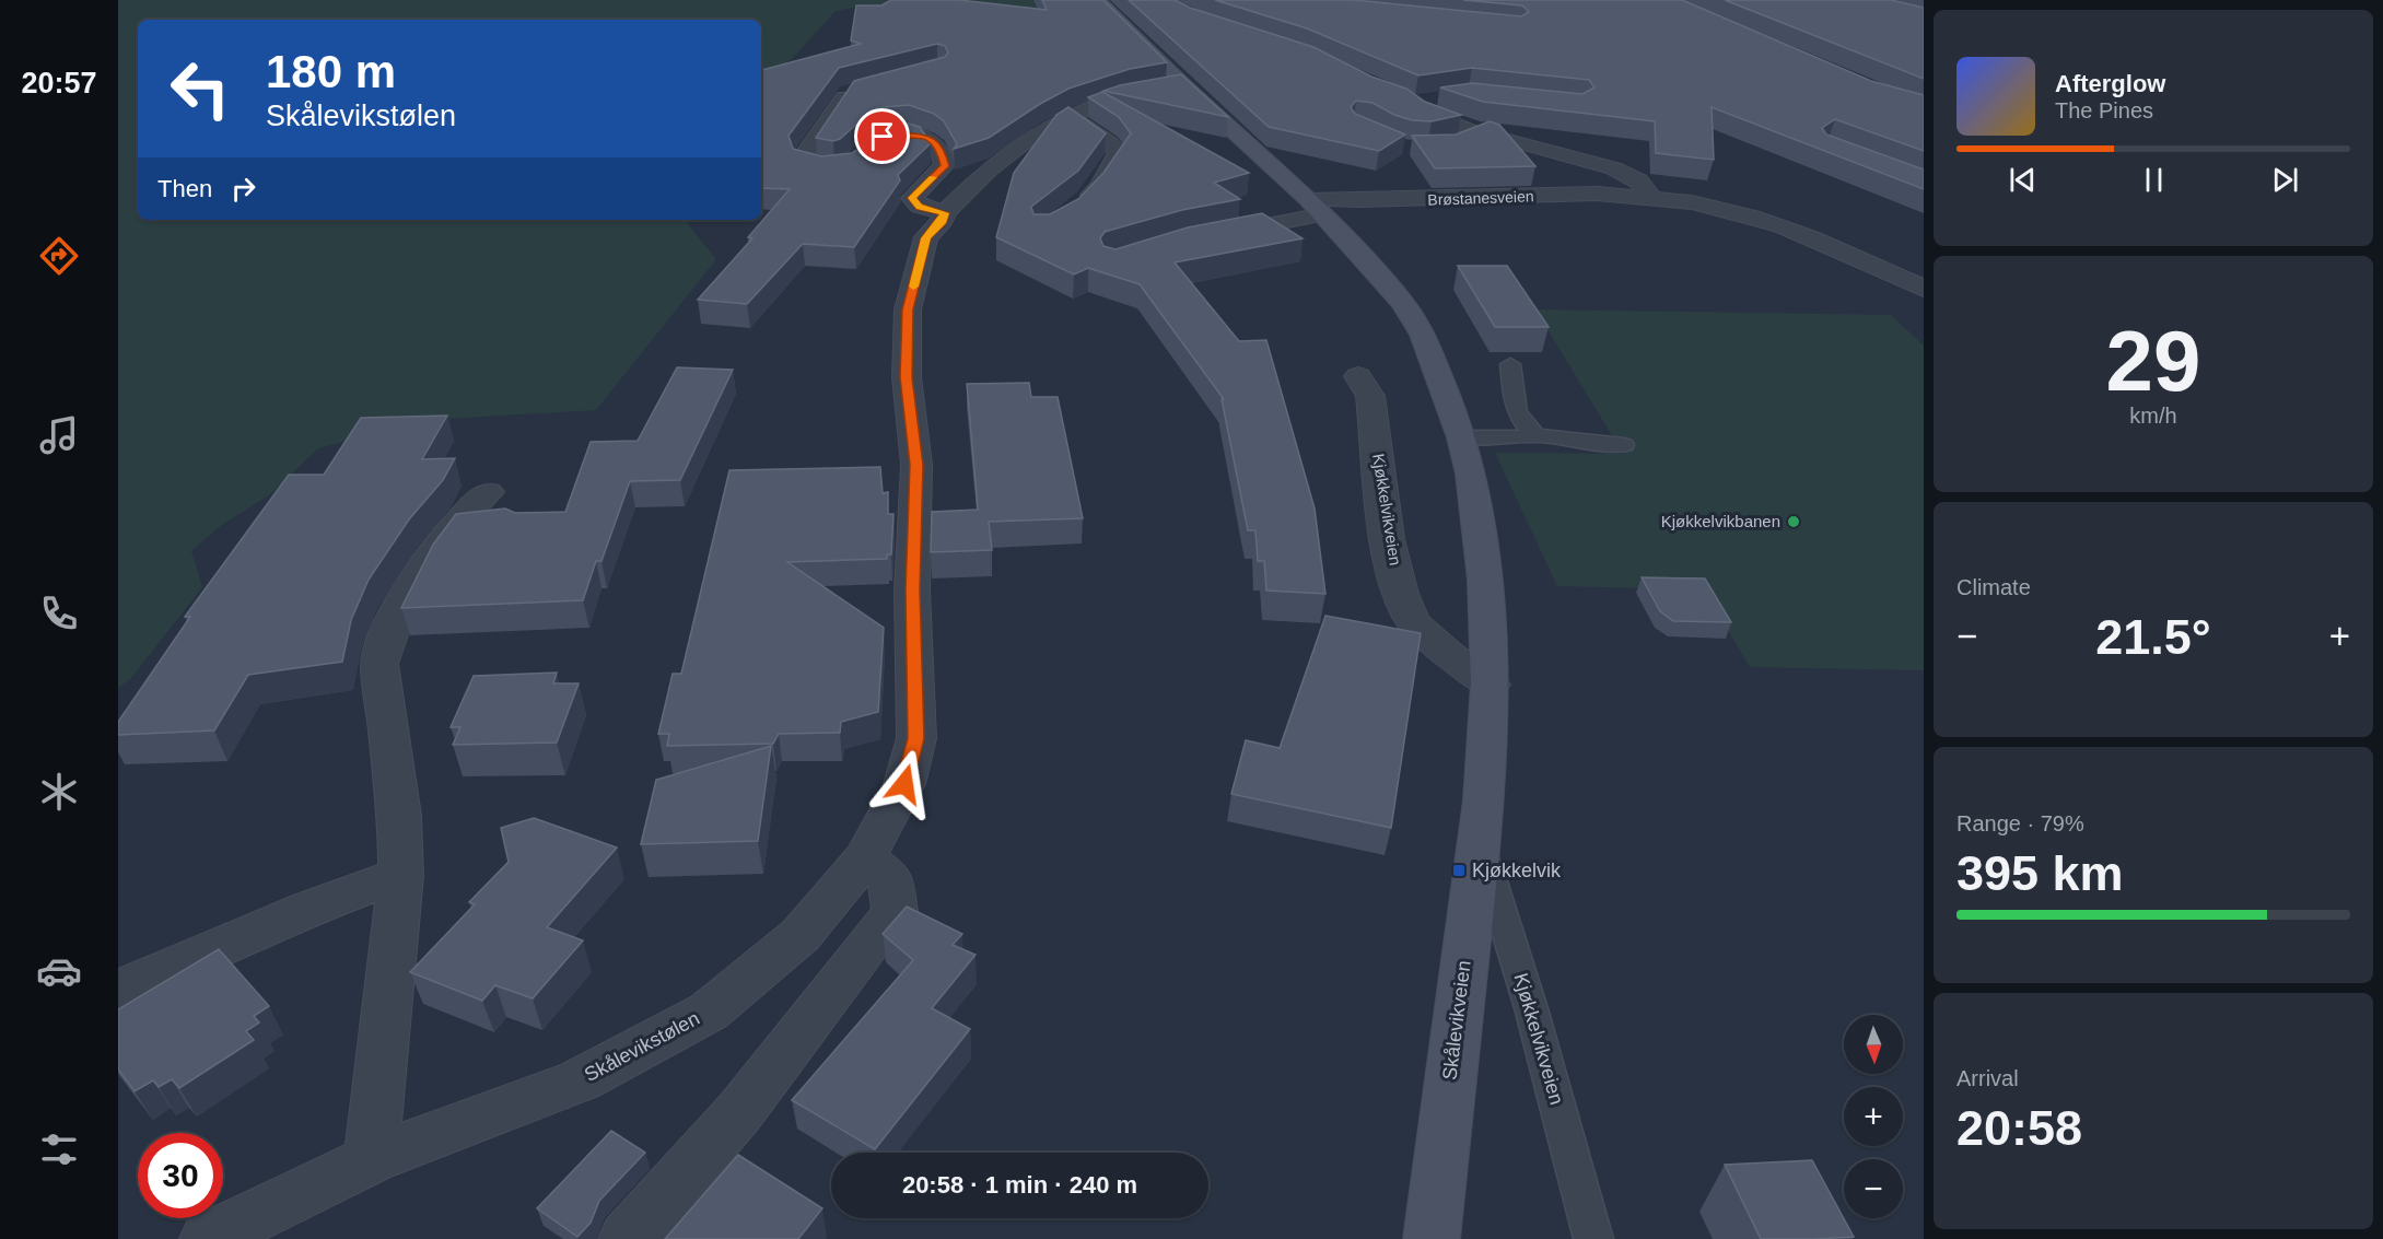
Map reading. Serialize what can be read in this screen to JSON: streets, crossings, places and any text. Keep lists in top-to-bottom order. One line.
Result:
{"streets":{"main road":["Kjøkkelvikveien","Skålevikveien"],"street":["Brøstanesveien","Skålevikstølen"]},"crossings":[["Brøstanesveien","Kjøkkelvikveien"],["Kjøkkelvikveien","Skålevikveien"],["Kjøkkelvikveien","Skålevikstølen"]],"places":{"other":["Kjøkkelvikbanen"],"transit":["Kjøkkelvik"]},"north":"bottom","page":{"tabs":"20:57","turn":["180 m","Skålevikstølen"],"song":["Afterglow","The Pines"],"then":"Then","tile":[["29","km/h"],"Climate",["Range · 79%","395 km"],["Arrival","20:58"]],"heat":["−","21.5°","+"],"map_buttons":["+","−"],"limit":"30","trip":"20:58 · 1 min · 240 m"}}
